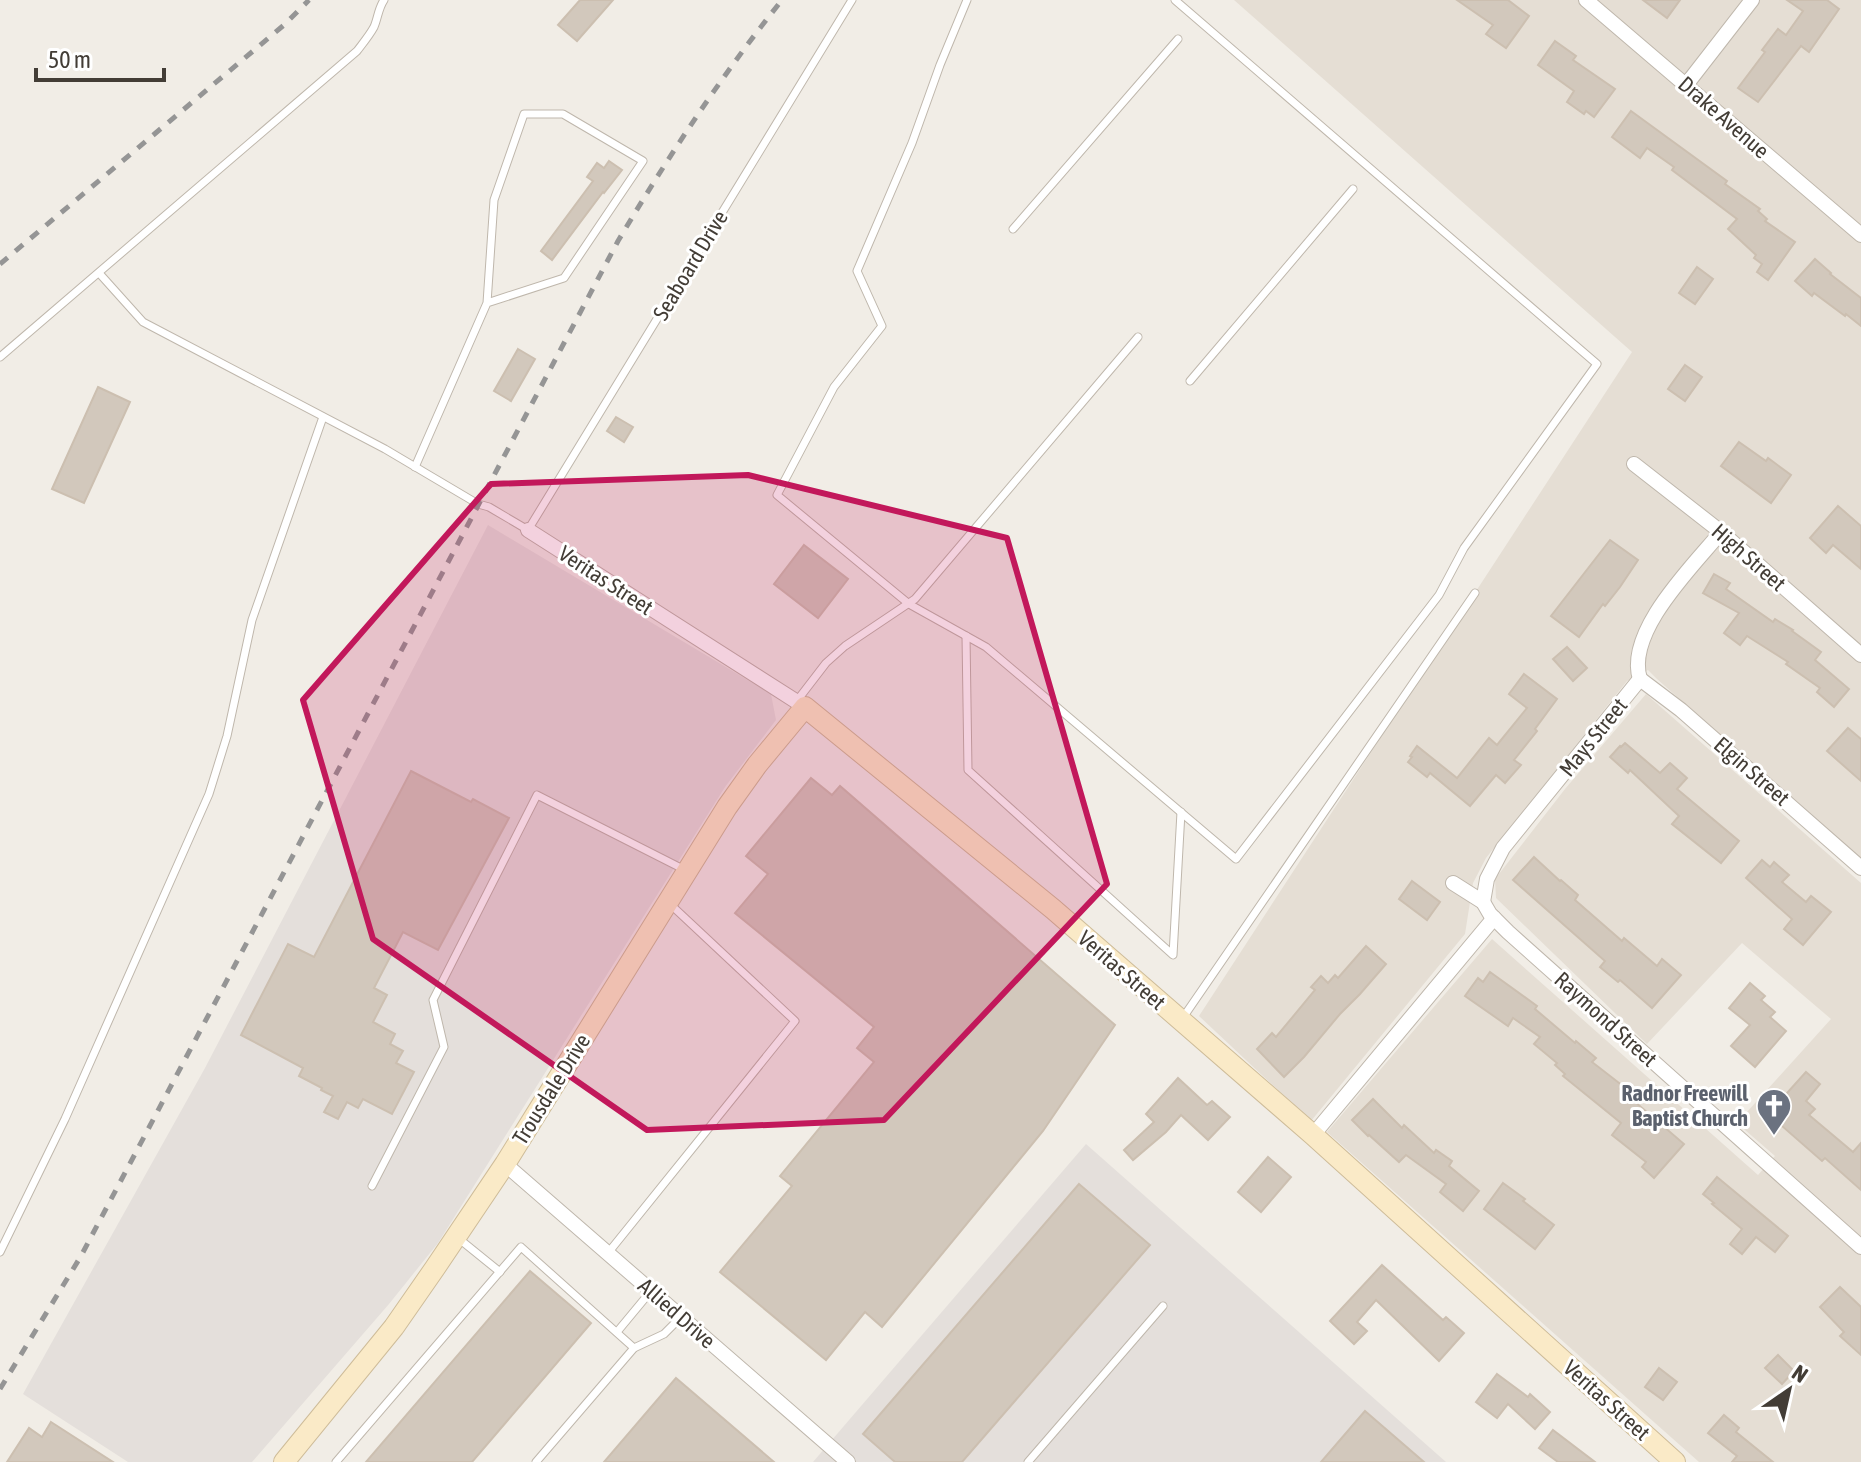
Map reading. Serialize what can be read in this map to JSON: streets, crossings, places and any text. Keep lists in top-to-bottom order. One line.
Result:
{"streets":{"street":["Drake Avenue","High Street","Veritas Street","Mays Street","Elgin Street","Raymond Street","Trousdale Drive","Allied Drive"],"lane":["Seaboard Drive"]},"crossings":[["Seaboard Drive","Veritas Street"],["High Street","Mays Street"],["Veritas Street","Trousdale Drive"],["Mays Street","Elgin Street"],["Mays Street","Raymond Street"],["Trousdale Drive","Allied Drive"]],"places":{"church":["Radnor Freewill Baptist Church"]},"scale_bar":"50 m","north":"top right"}
